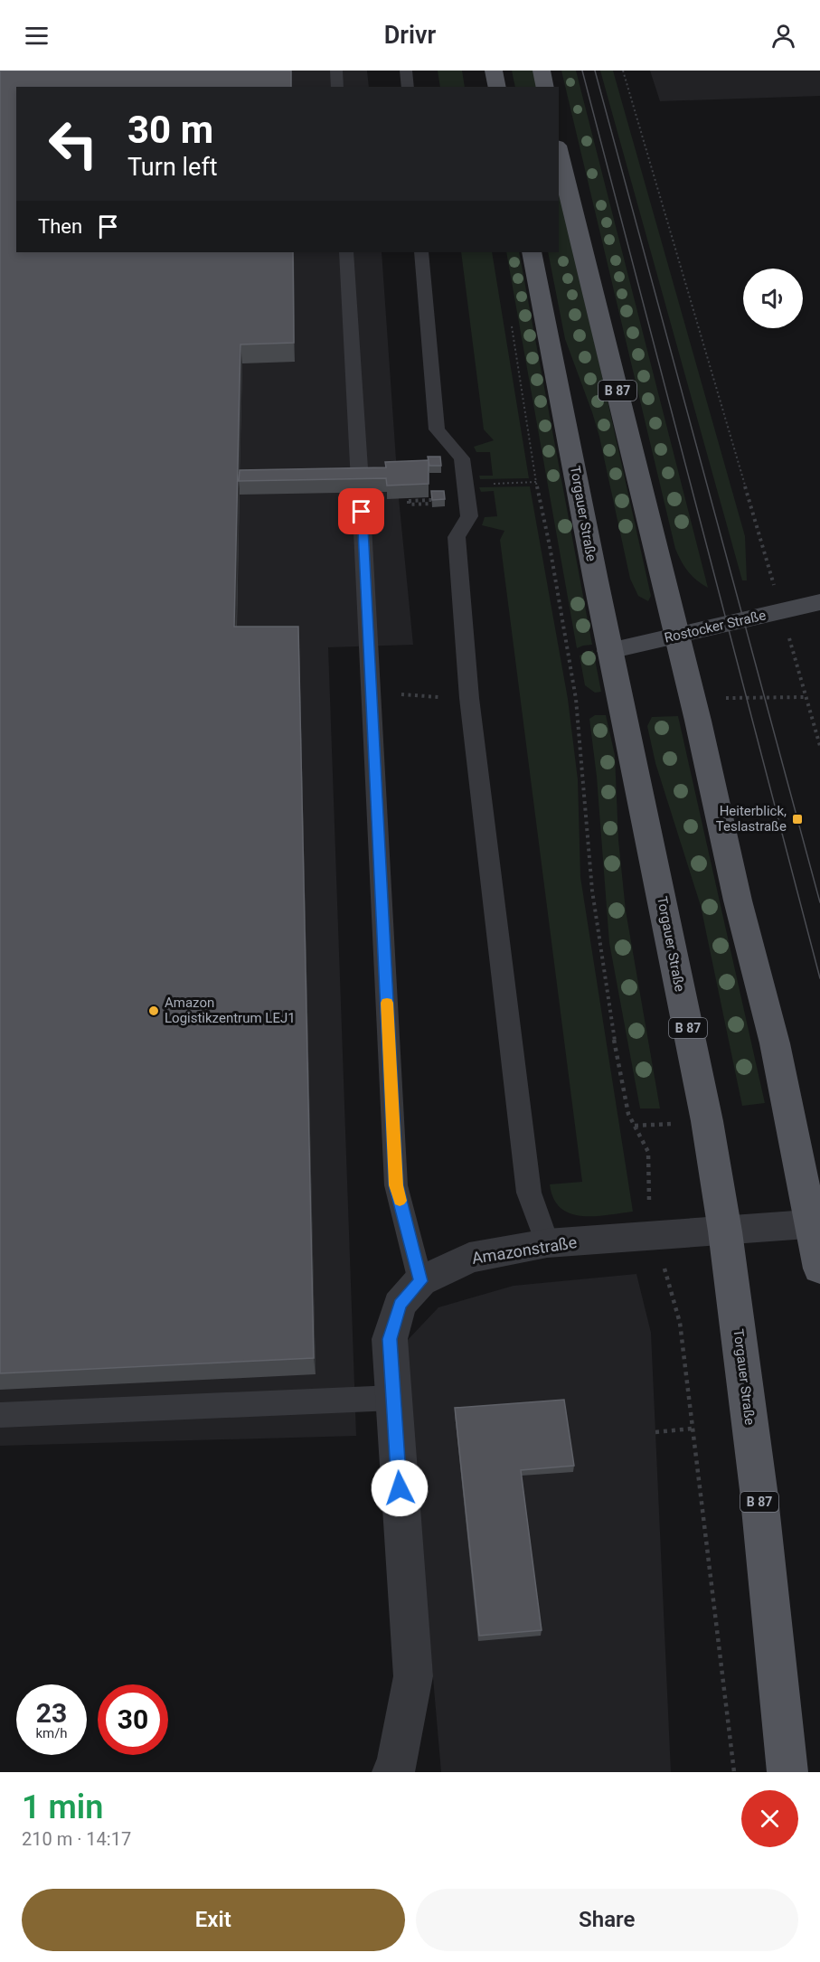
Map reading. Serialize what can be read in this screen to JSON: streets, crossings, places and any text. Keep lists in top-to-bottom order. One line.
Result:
{"streets":{"main road":["B 87","Torgauer Straße","Rostocker Straße"],"street":["Amazonstraße"]},"crossings":[["B 87","Rostocker Straße"],["B 87","Amazonstraße"],["Torgauer Straße","Rostocker Straße"],["Torgauer Straße","Amazonstraße"]],"places":{"transit":["Heiterblick, Teslastraße"],"other":["Amazon Logistikzentrum LEJ1"]},"page":{"header":"Drivr","turn":["30 m","Turn left"],"then":"Then","speed":"23 km/h","limit":"30","heading":["1 min","210 m · 14:17"],"buttons":["Exit","Share"]}}
